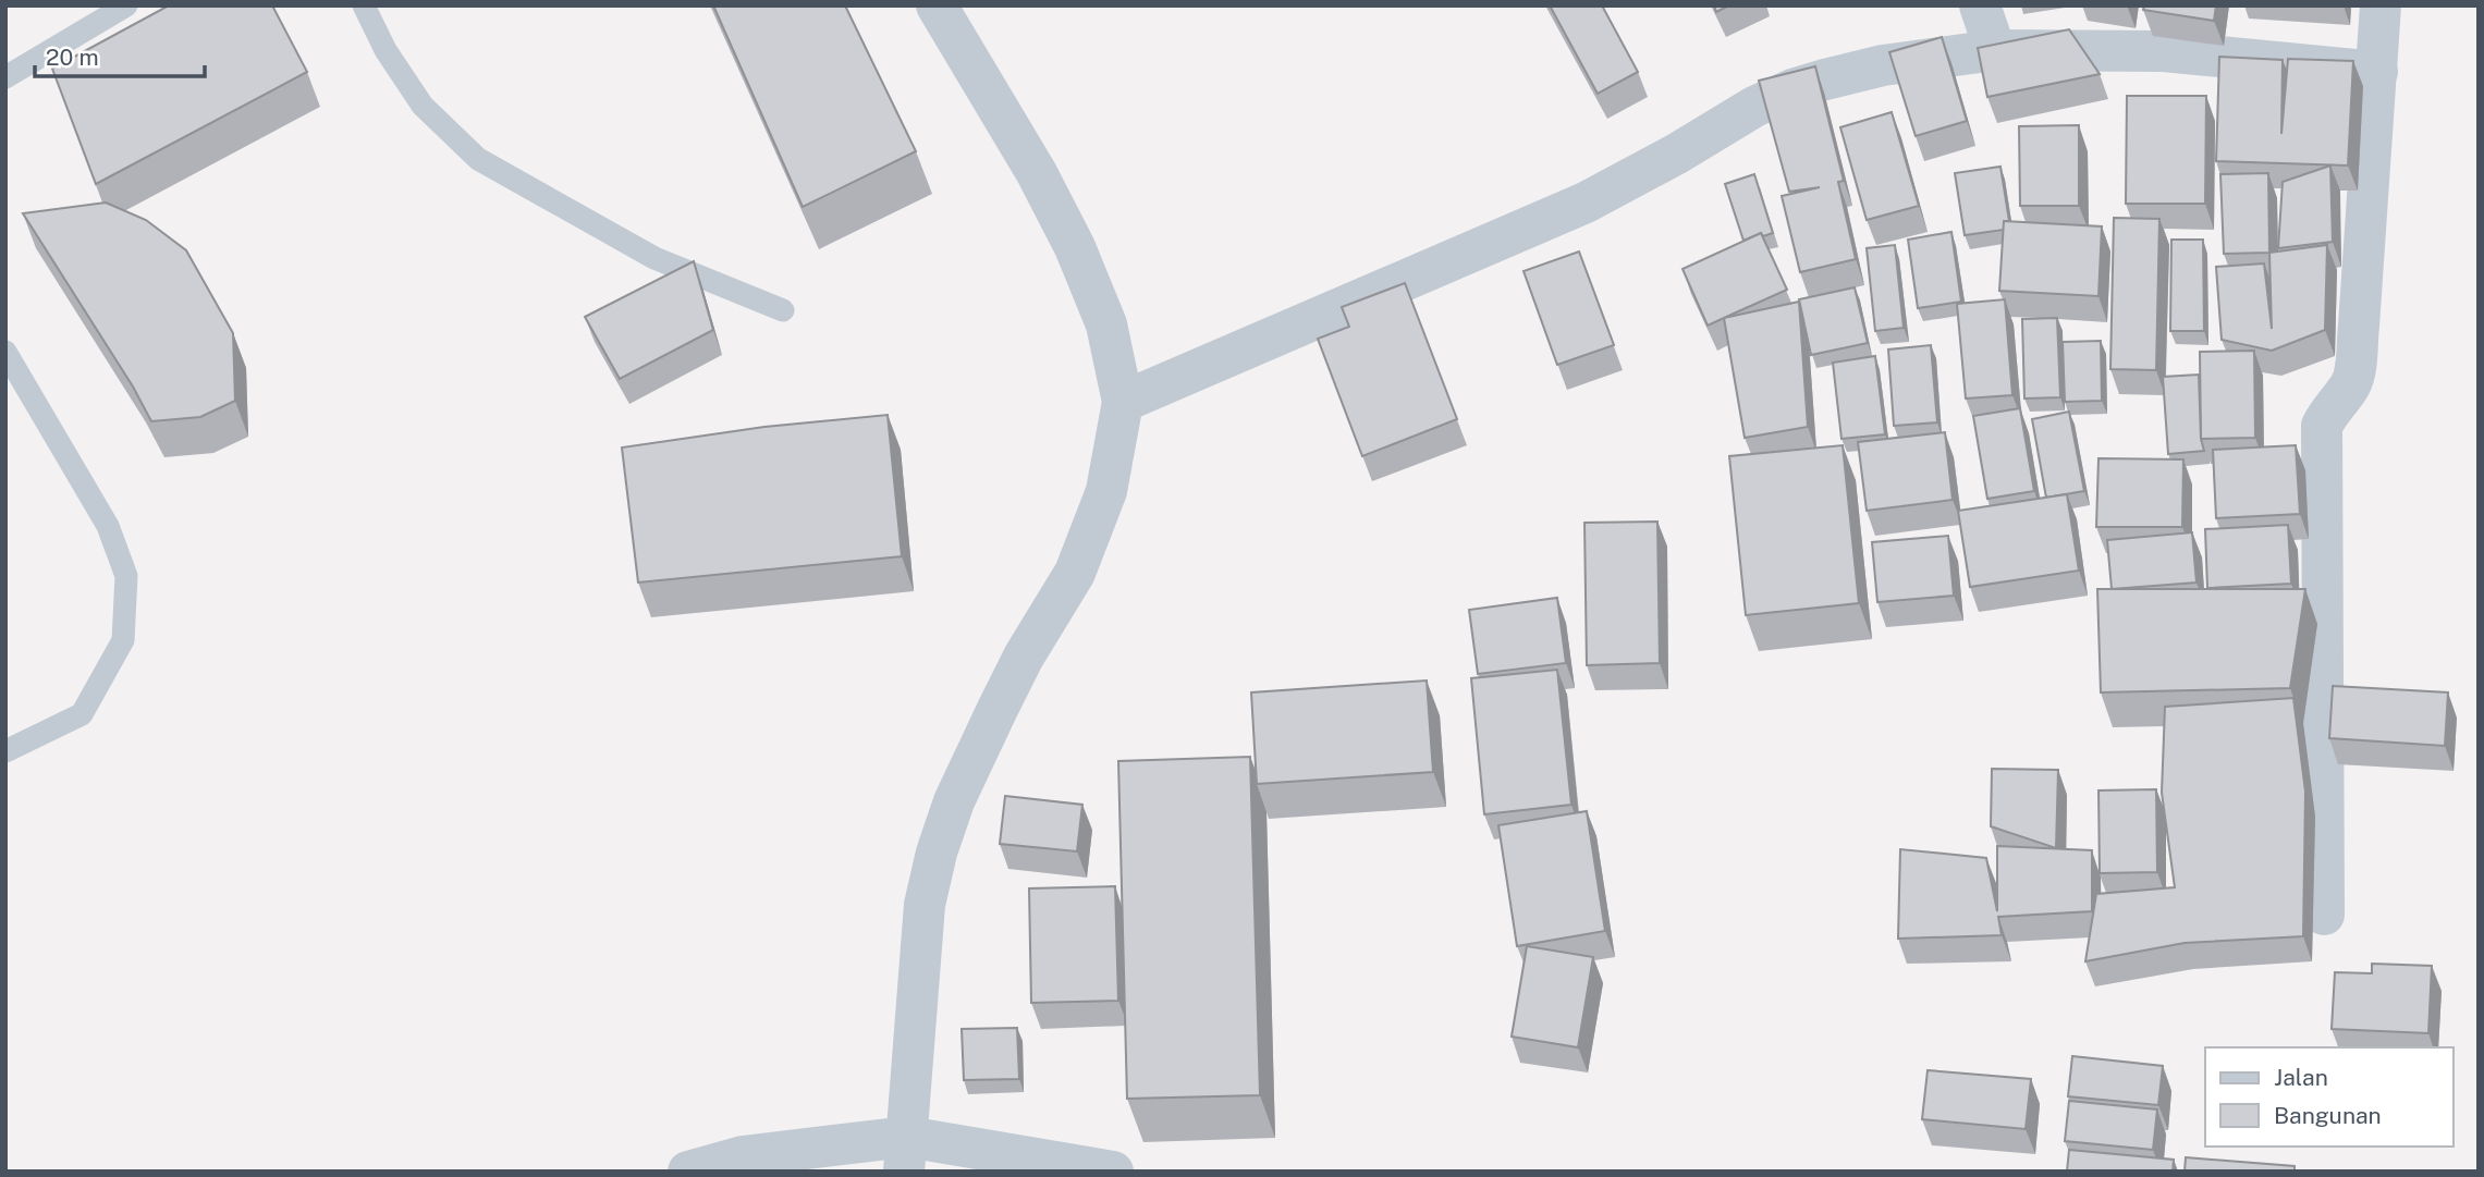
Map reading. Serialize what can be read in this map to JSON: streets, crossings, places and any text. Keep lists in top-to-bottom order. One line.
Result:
{"legend":["Jalan","Bangunan"],"scale_bar":"20 m"}
